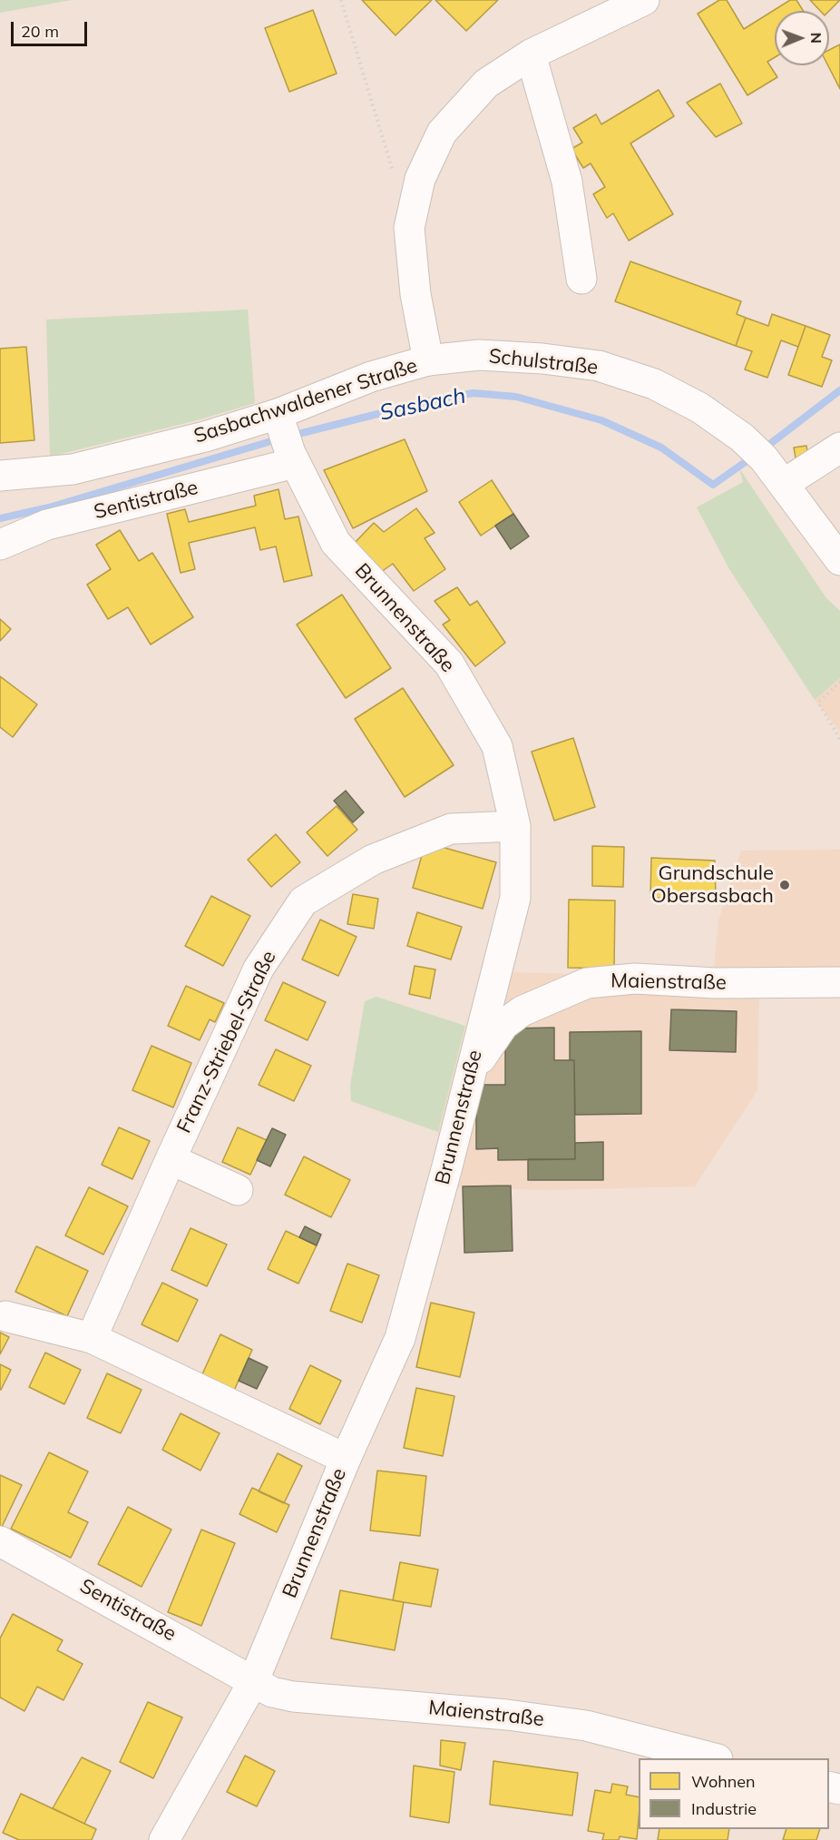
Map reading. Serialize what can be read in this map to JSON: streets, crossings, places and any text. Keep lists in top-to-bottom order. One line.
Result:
{"streets":{"street":["Schulstraße","Sasbachwaldener Straße","Sentistraße","Brunnenstraße","Maienstraße","Franz-Striebel-Straße"]},"crossings":[["Schulstraße","Sasbachwaldener Straße"],["Sasbachwaldener Straße","Brunnenstraße"],["Sentistraße","Brunnenstraße"],["Sentistraße","Maienstraße"],["Brunnenstraße","Maienstraße"],["Brunnenstraße","Franz-Striebel-Straße"]],"water":["Sasbach"],"places":["Grundschule Obersasbach"],"legend":["Wohnen","Industrie"],"scale_bar":"20 m","north":"right"}
